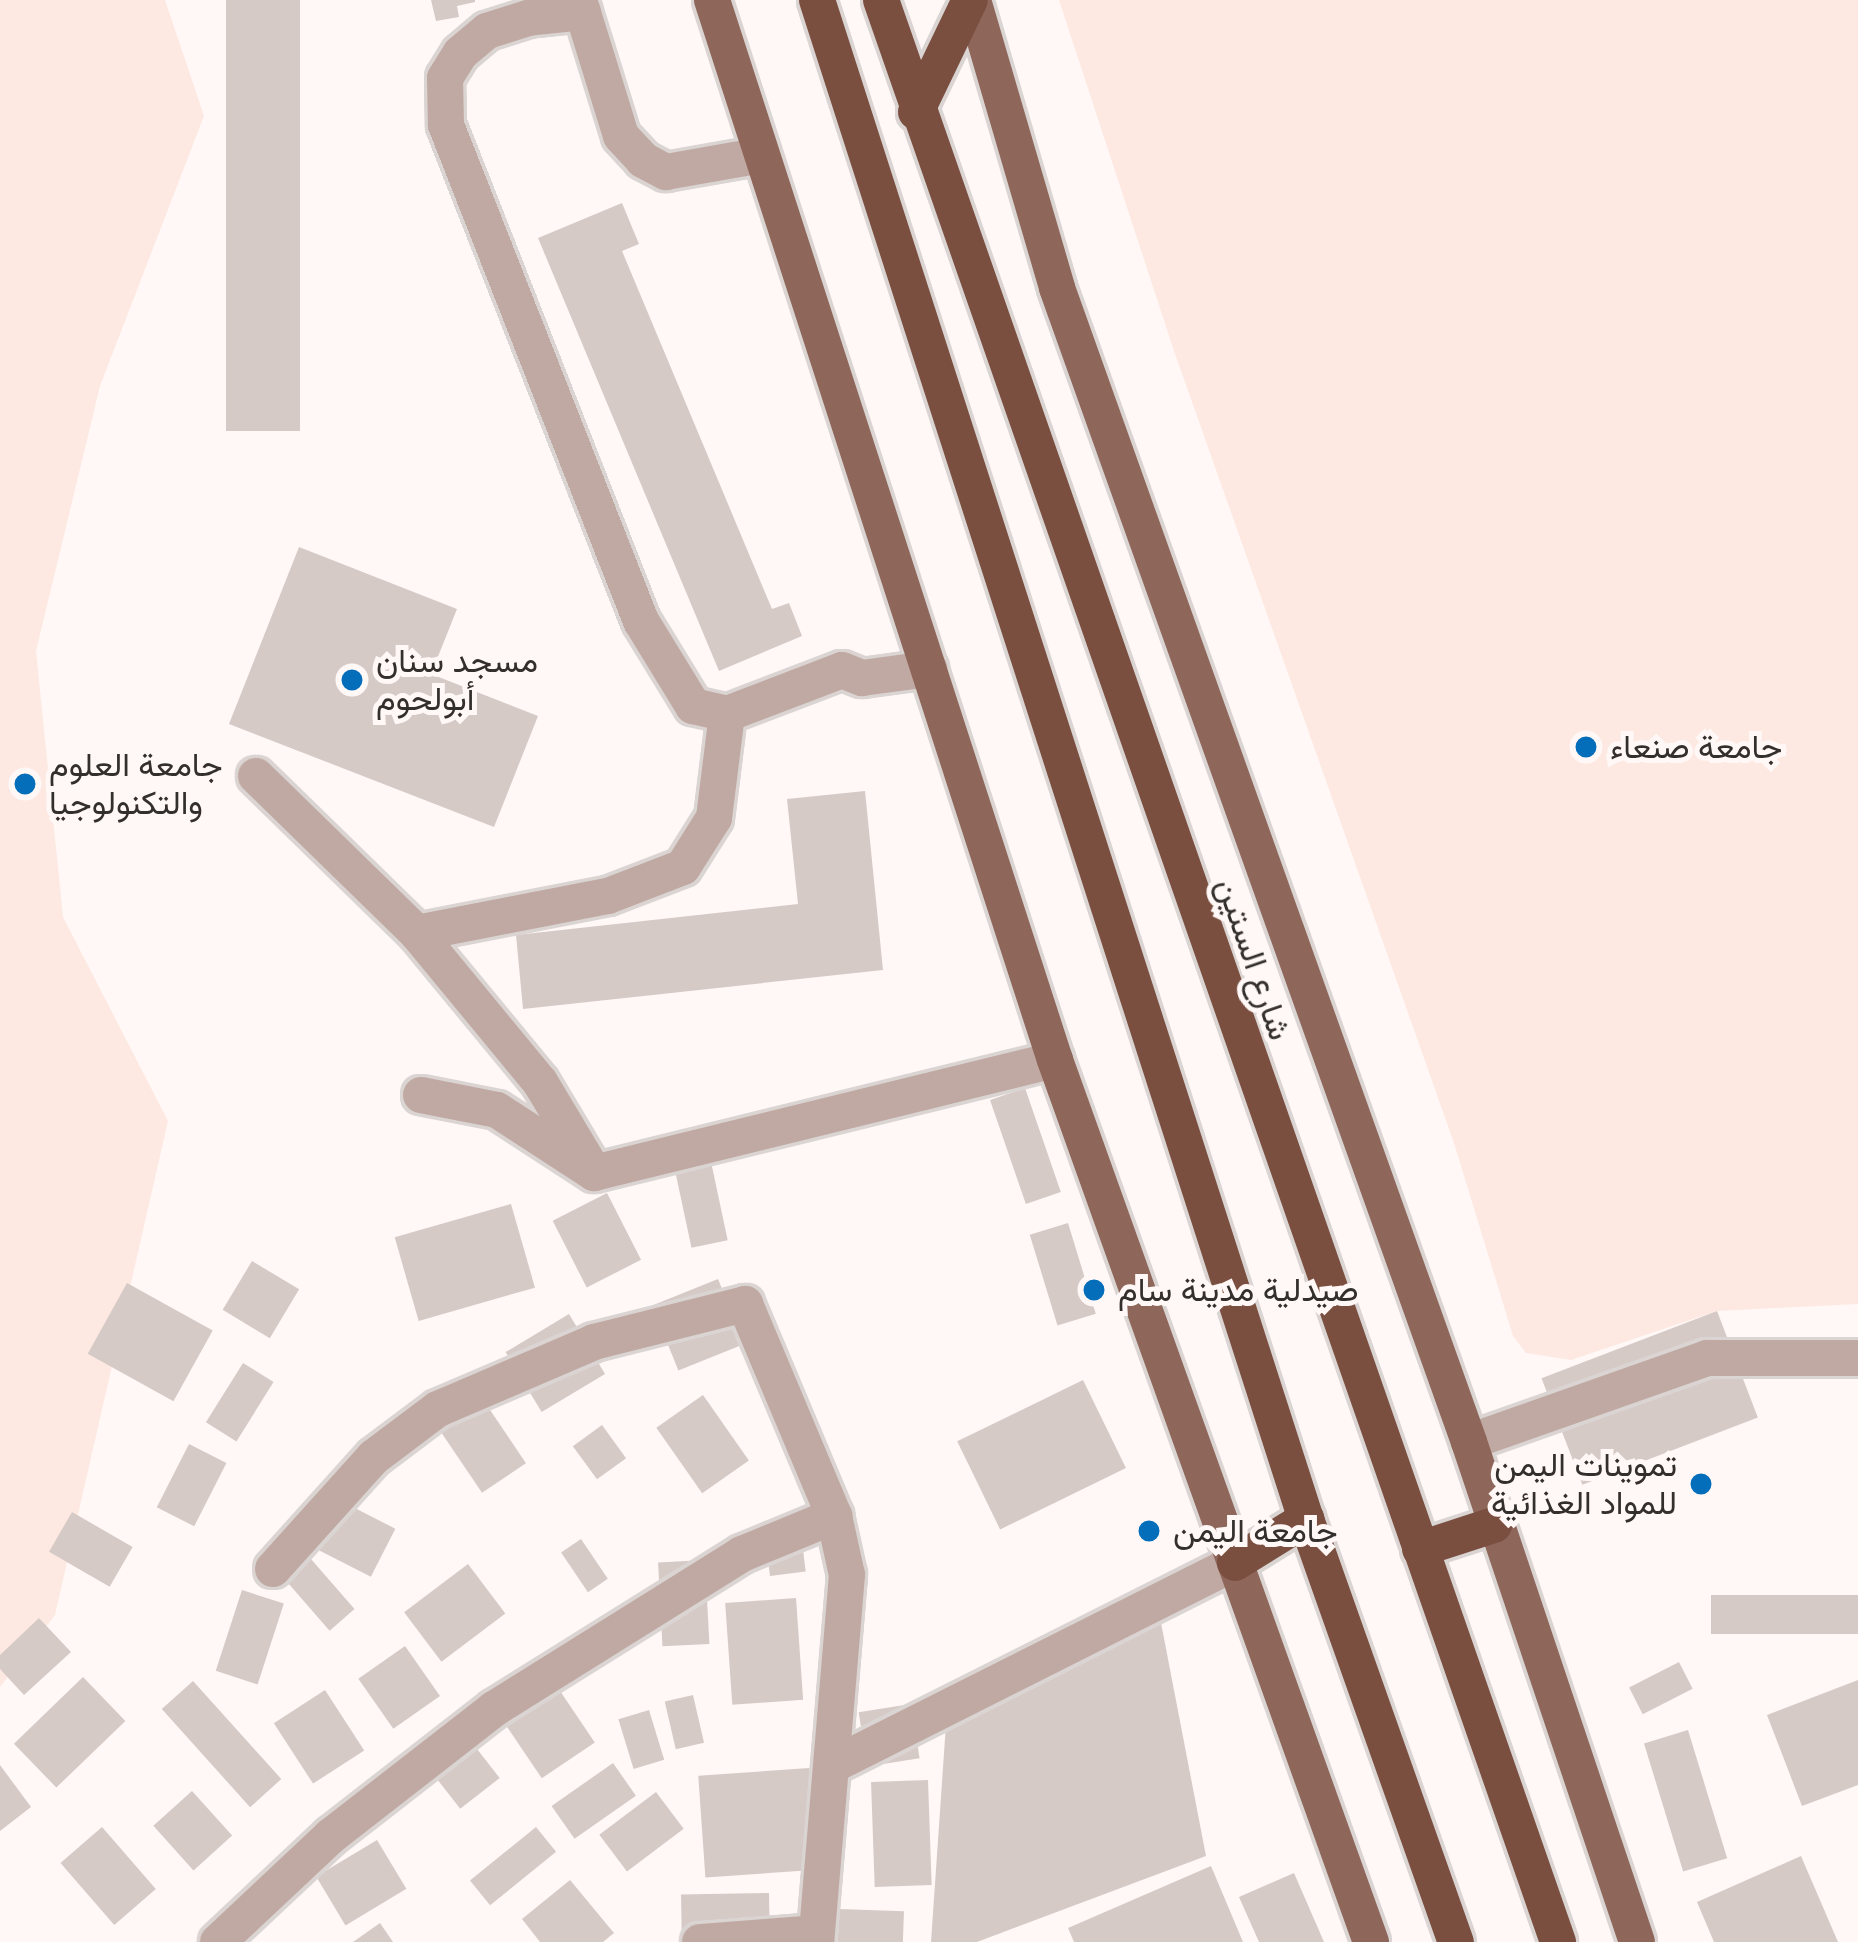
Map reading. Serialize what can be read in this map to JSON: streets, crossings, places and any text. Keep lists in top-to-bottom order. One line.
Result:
{"streets":{"highway":["شارع الستين"]},"places":["مسجد سنان أبولحوم","جامعة صنعاء","جامعة العلوم والتكنولوجيا","صيدلية مدينة سام","تموينات اليمن للمواد الغذائية","جامعة اليمن"]}
